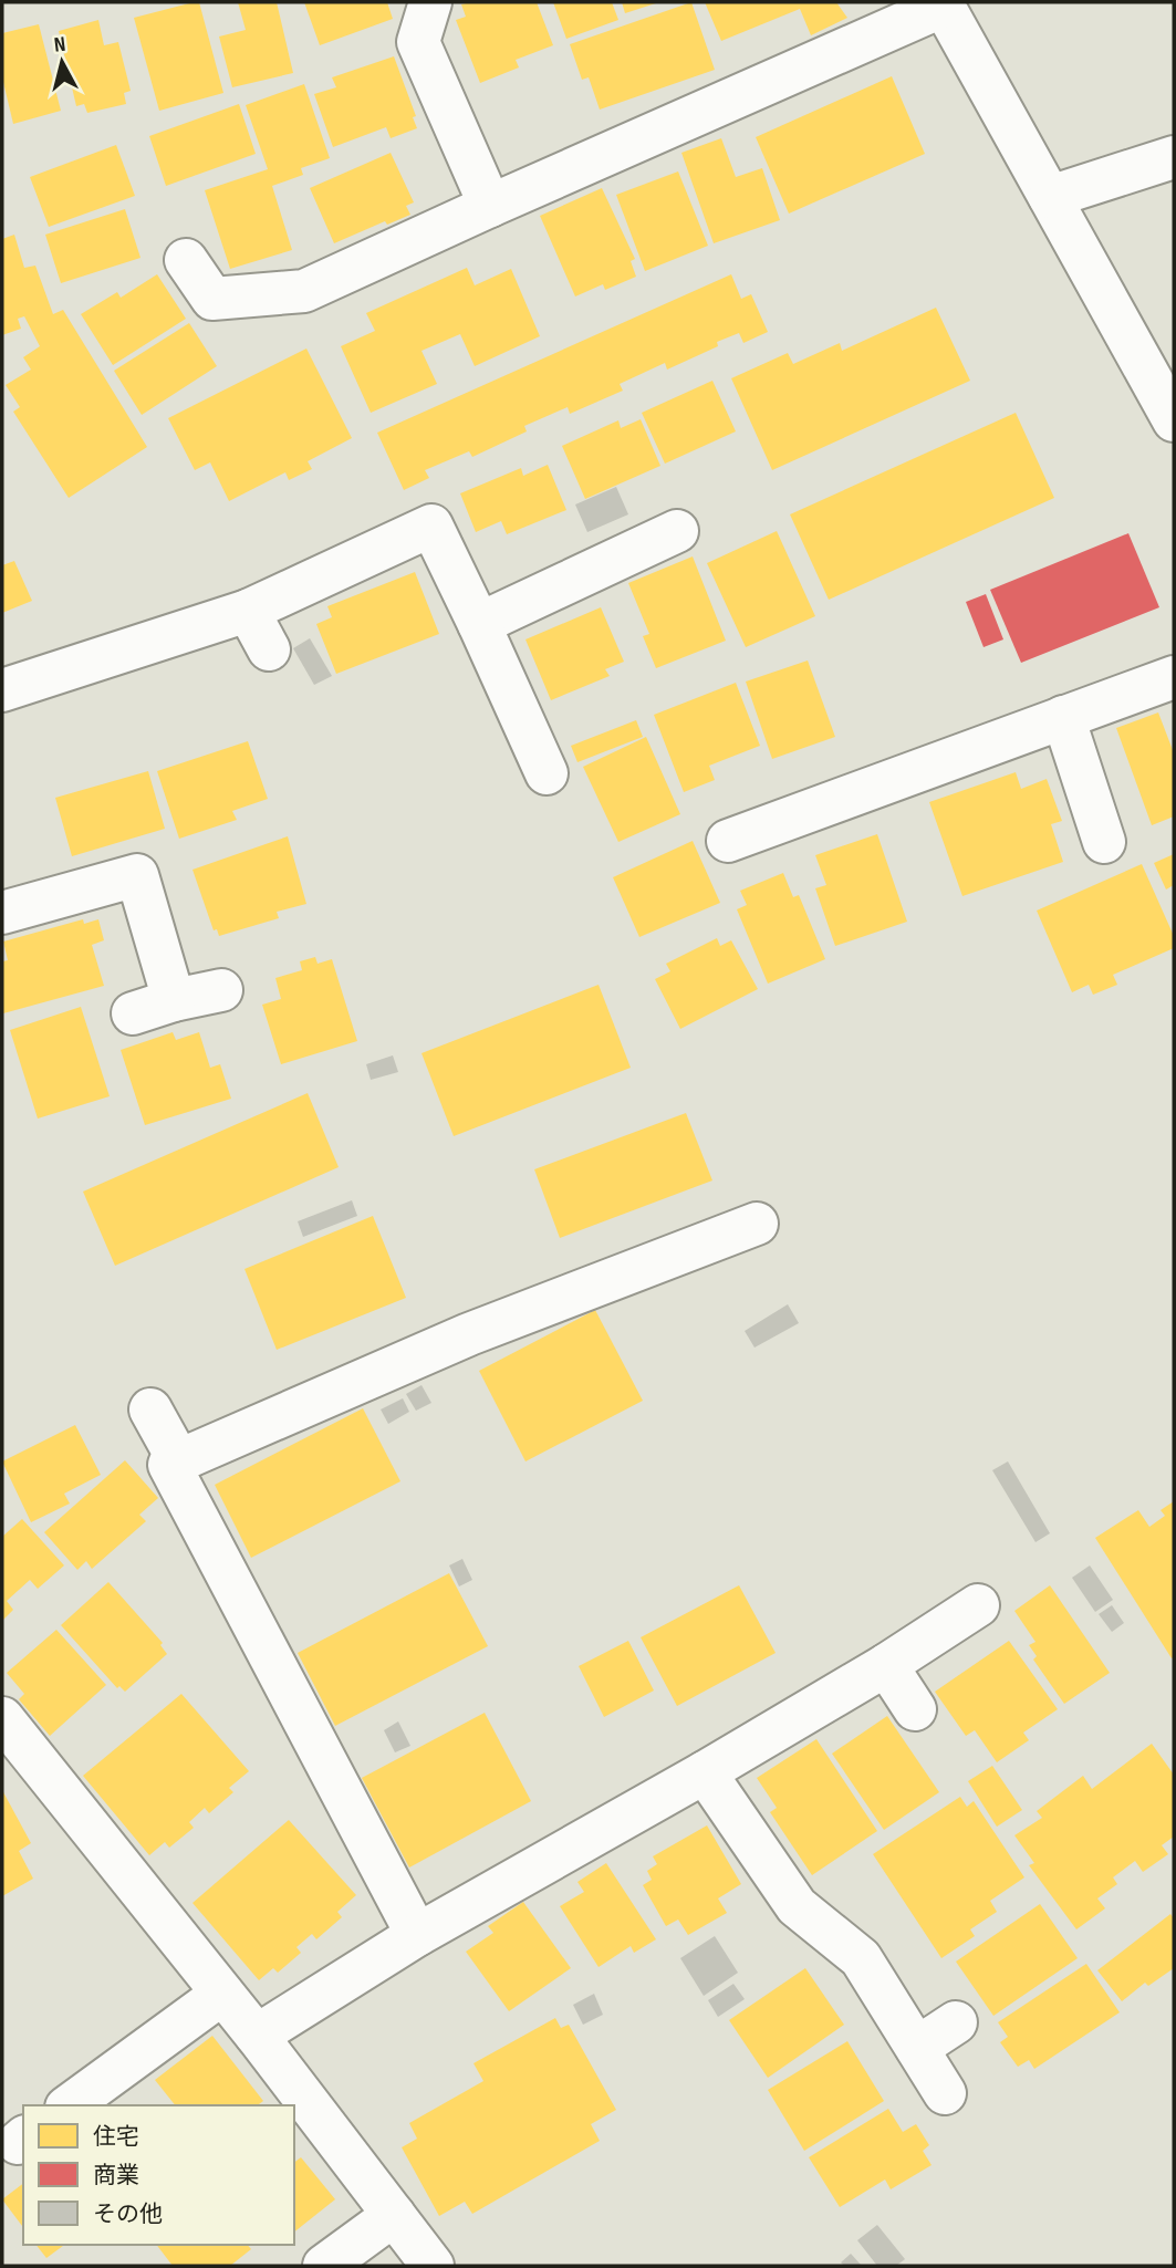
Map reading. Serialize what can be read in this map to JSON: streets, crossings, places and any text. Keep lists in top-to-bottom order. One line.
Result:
{"legend":["住宅","商業","その他"],"north":"top"}
